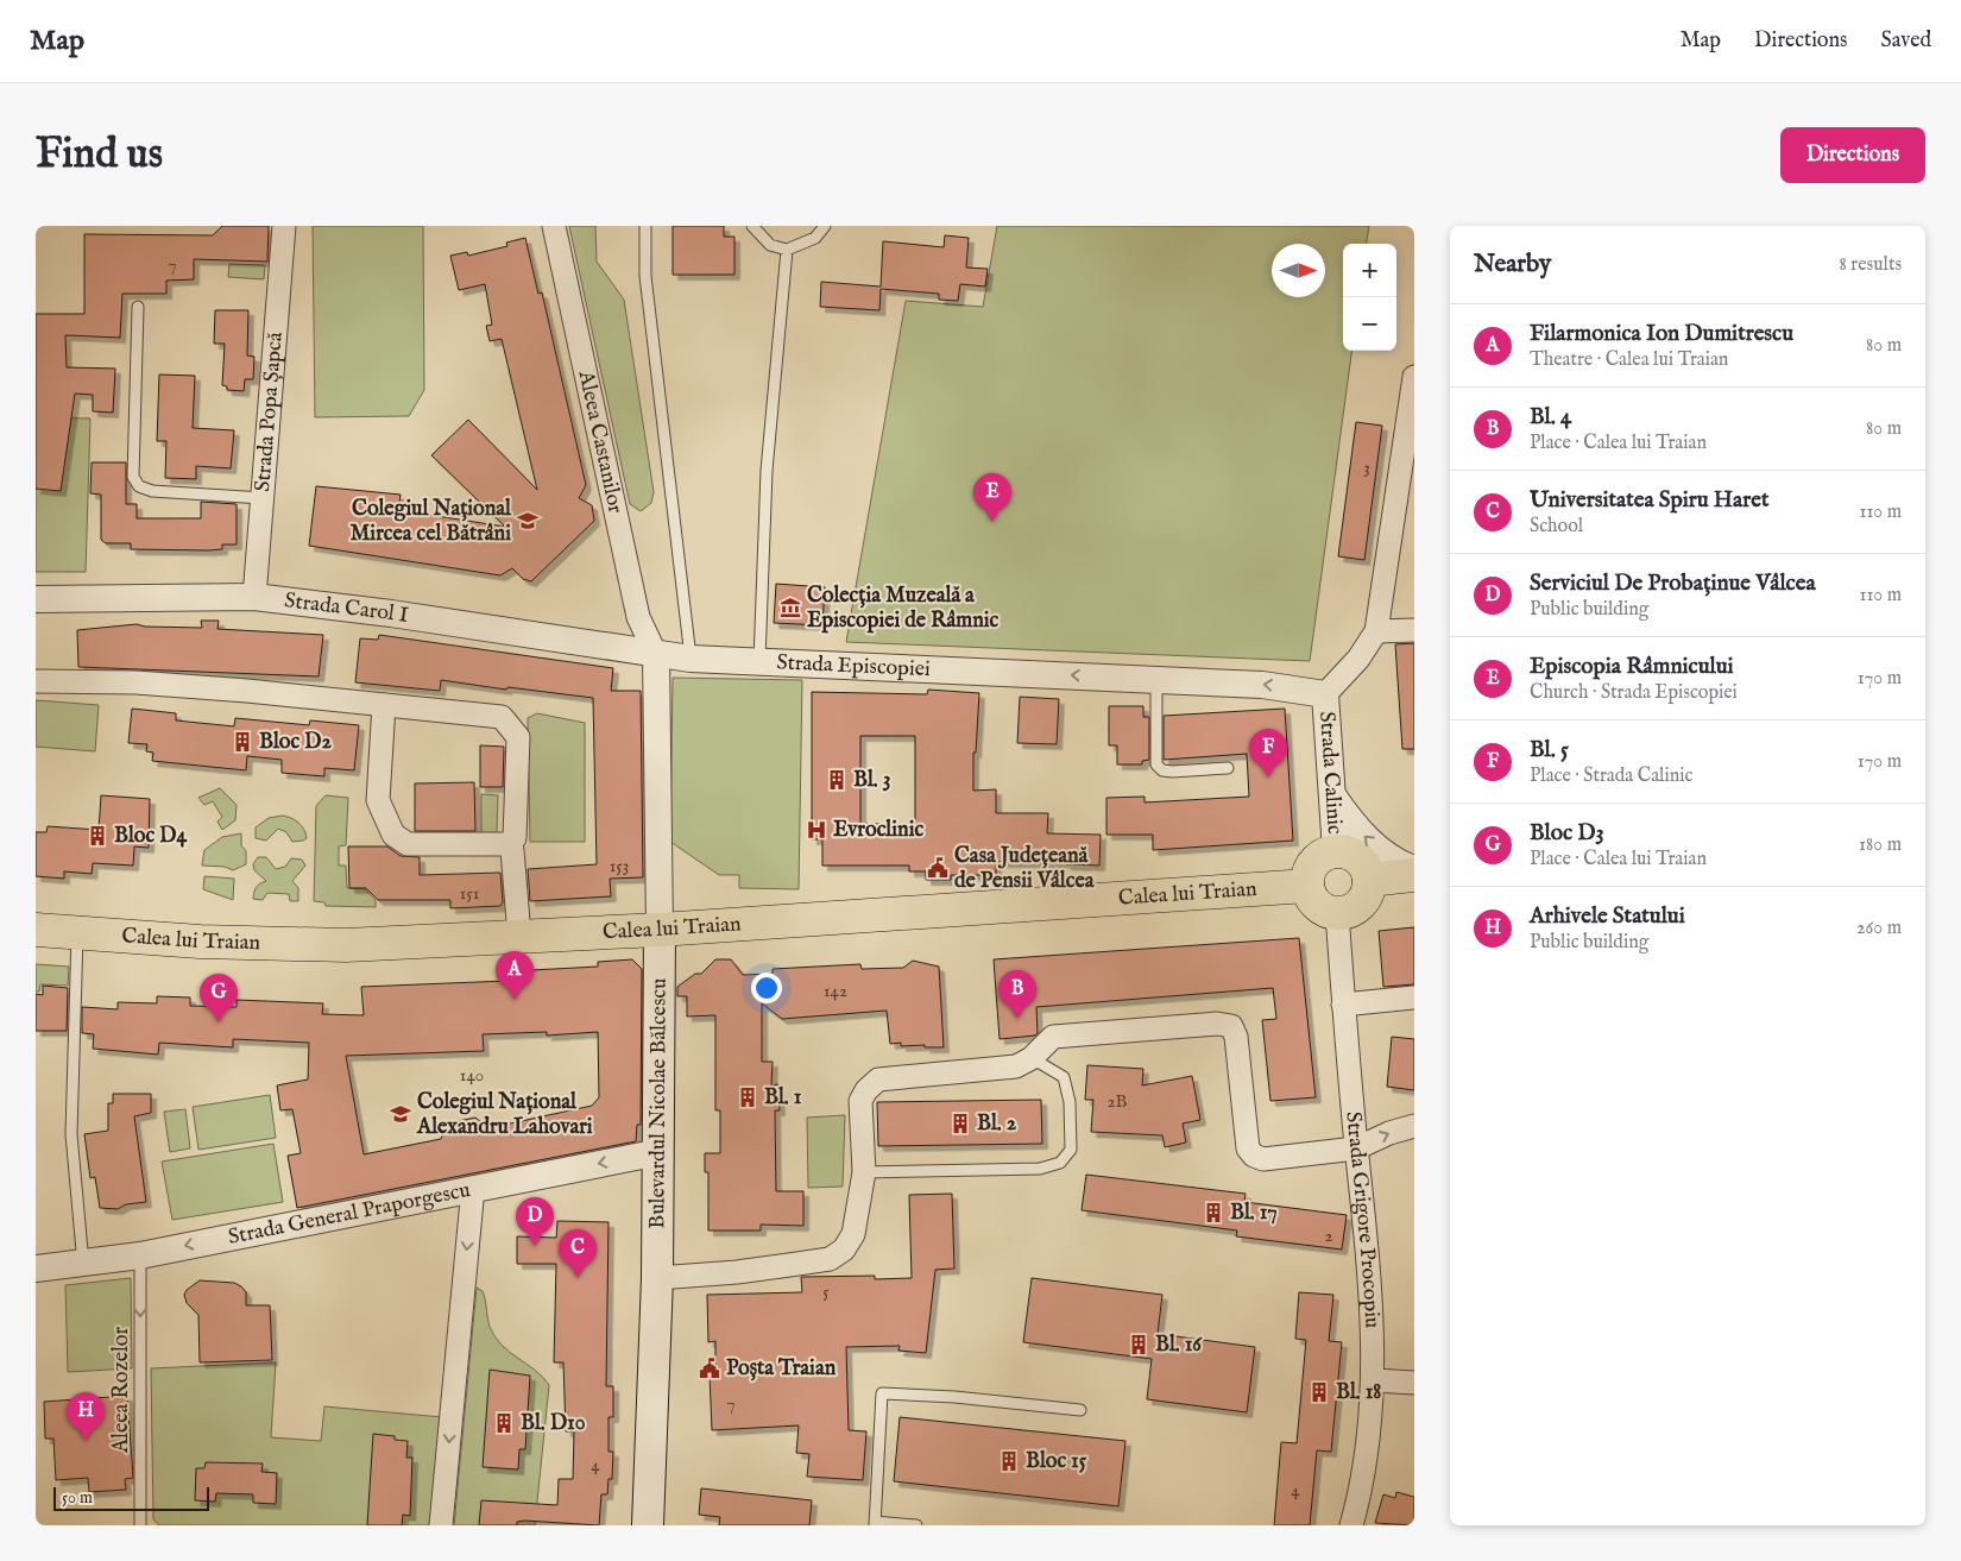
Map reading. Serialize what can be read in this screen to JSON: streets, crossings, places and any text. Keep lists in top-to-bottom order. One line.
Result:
{"streets":{"main road":["Calea lui Traian","Bulevardul Nicolae Bălcescu"],"street":["Strada Popa Șapcă","Aleea Castanilor","Strada Carol I","Strada Episcopiei","Strada Calinic","Strada General Praporgescu","Strada Grigore Procopiu"],"lane":["Aleea Rozelor"]},"crossings":[["Strada Popa Șapcă","Strada Carol I"],["Aleea Castanilor","Strada Carol I"],["Aleea Castanilor","Strada Episcopiei"],["Strada Carol I","Strada Episcopiei"],["Strada Episcopiei","Strada Calinic"],["Strada Calinic","Calea lui Traian"],["Strada Calinic","Strada Grigore Procopiu"],["Calea lui Traian","Bulevardul Nicolae Bălcescu"],["Calea lui Traian","Strada Grigore Procopiu"],["Bulevardul Nicolae Bălcescu","Strada General Praporgescu"],["Strada General Praporgescu","Aleea Rozelor"]],"one_way":["Strada Episcopiei","Strada General Praporgescu","Aleea Rozelor"],"places":{"school or university":["Colegiul Național Mircea cel Bătrâni","Colegiul Național Alexandru Lahovari"],"museum":["Colecția Muzeală a Episcopiei de Râmnic"],"building":["Bloc D2","Bl. 3","Bloc D4","Bl. 1","Bl. 2","Bl. 17","Bl. 16","Bl. 18","Bl. D10","Bloc 15"],"hospital":["Evroclinic"],"public building":["Casa Județeană de Pensii Vâlcea","Poșta Traian"]},"house_numbers":["7","3","153","151","142","140","2B","2","5","7","4","4"],"scale_bar":"50 m","north":"right","page":{"header":"Map","nav":["Map","Directions","Saved"],"buttons":"Directions","title":"Find us","heading":["Nearby","8 results"],"map_buttons":["+","−"],"list":[{"mark":"A","name":"Filarmonica Ion Dumitrescu","note":"Theatre · Calea lui Traian","value":"80 m"},{"mark":"B","name":"Bl. 4","note":"Place · Calea lui Traian","value":"80 m"},{"mark":"C","name":"Universitatea Spiru Haret","note":"School","value":"110 m"},{"mark":"D","name":"Serviciul De Probaținue Vâlcea","note":"Public building","value":"110 m"},{"mark":"E","name":"Episcopia Râmnicului","note":"Church · Strada Episcopiei","value":"170 m"},{"mark":"F","name":"Bl. 5","note":"Place · Strada Calinic","value":"170 m"},{"mark":"G","name":"Bloc D3","note":"Place · Calea lui Traian","value":"180 m"},{"mark":"H","name":"Arhivele Statului","note":"Public building","value":"260 m"}],"pins":["E","F","A","B","G","D","C","H"],"scale":"50 m"}}
